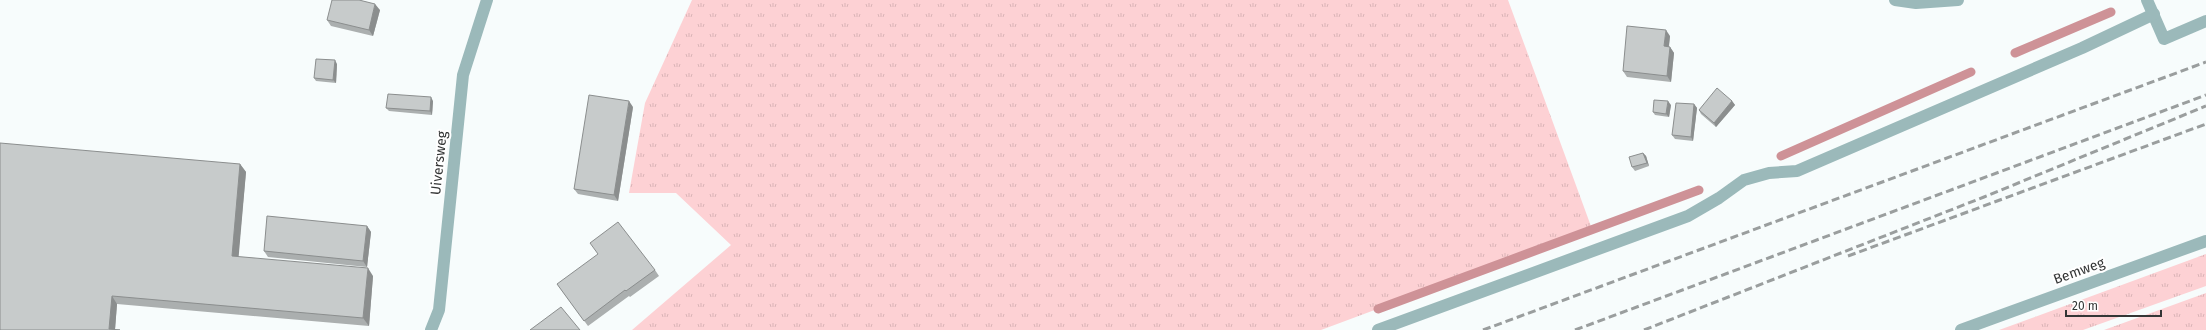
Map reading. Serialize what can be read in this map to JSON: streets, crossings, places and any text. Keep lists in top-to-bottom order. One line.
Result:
{"streets":{"street":["Uiversweg","Bemweg"]},"scale_bar":"20 m"}
